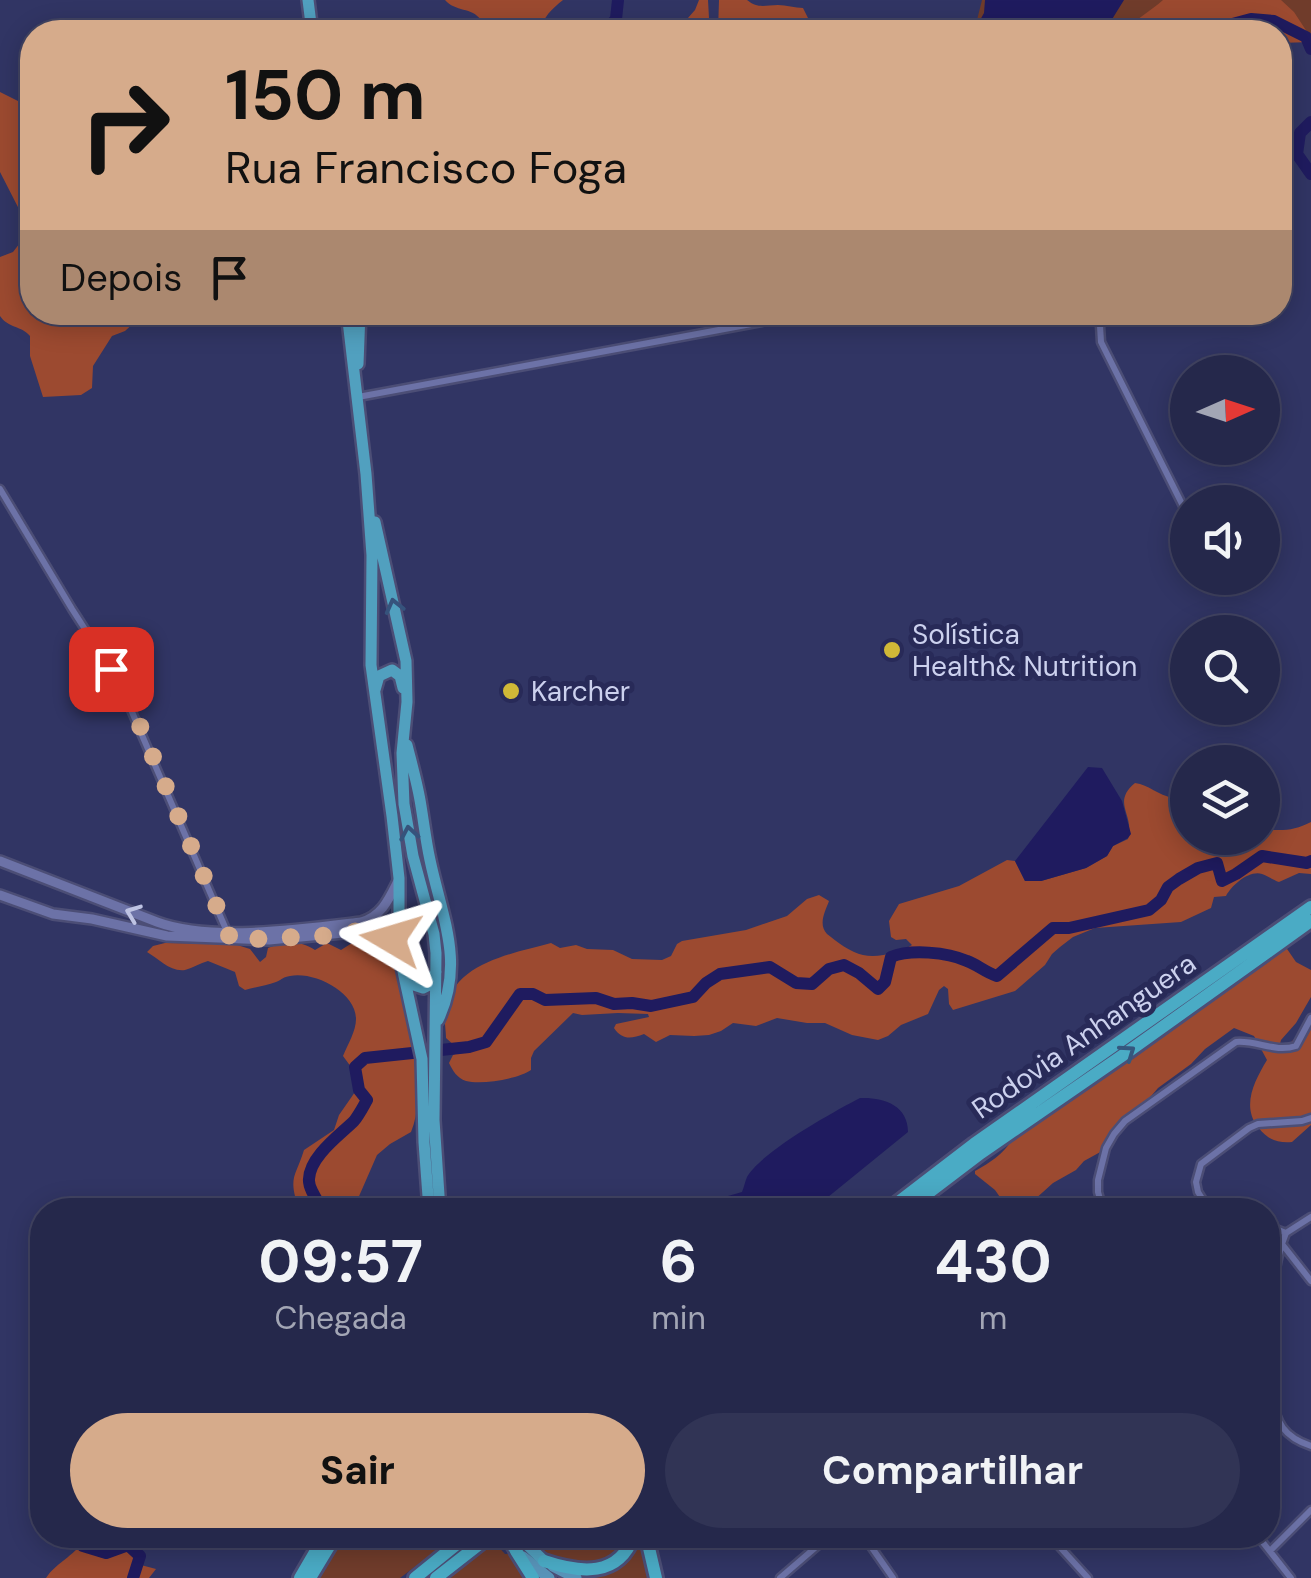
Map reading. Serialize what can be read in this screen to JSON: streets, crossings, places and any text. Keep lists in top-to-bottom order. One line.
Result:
{"streets":{"highway":["Rodovia Anhanguera"]},"places":["Solística Health& Nutrition","Karcher"],"north":"right","page":{"turn":["150 m","Rua Francisco Foga"],"then":"Depois","eta":["09:57","Chegada","6","min","430","m"],"buttons":["Sair","Compartilhar"]}}
